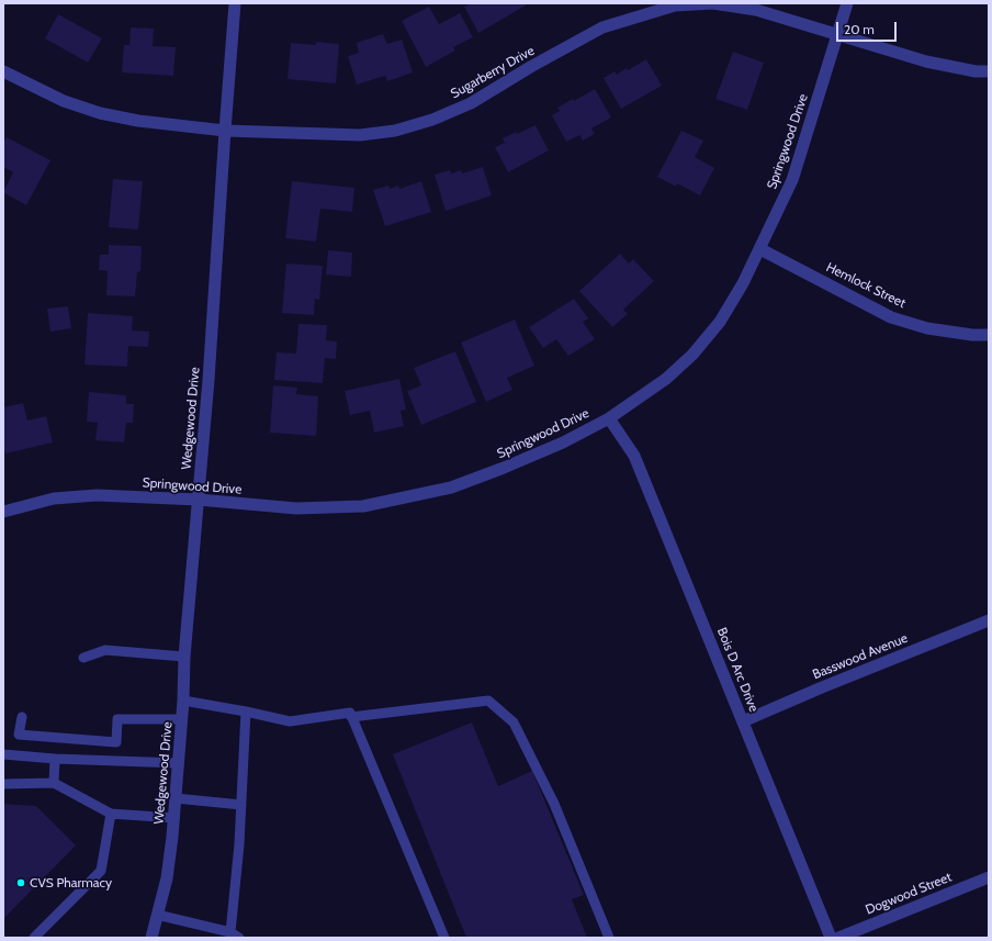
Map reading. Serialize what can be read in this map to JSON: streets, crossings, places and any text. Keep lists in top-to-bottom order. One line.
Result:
{"streets":{"street":["Sugarberry Drive","Springwood Drive","Hemlock Street","Wedgewood Drive","Basswood Avenue","Bois D Arc Drive","Dogwood Street"]},"crossings":[["Sugarberry Drive","Springwood Drive"],["Sugarberry Drive","Wedgewood Drive"],["Springwood Drive","Hemlock Street"],["Springwood Drive","Wedgewood Drive"],["Springwood Drive","Bois D Arc Drive"],["Basswood Avenue","Bois D Arc Drive"]],"places":["CVS Pharmacy"],"scale_bar":"20 m"}
